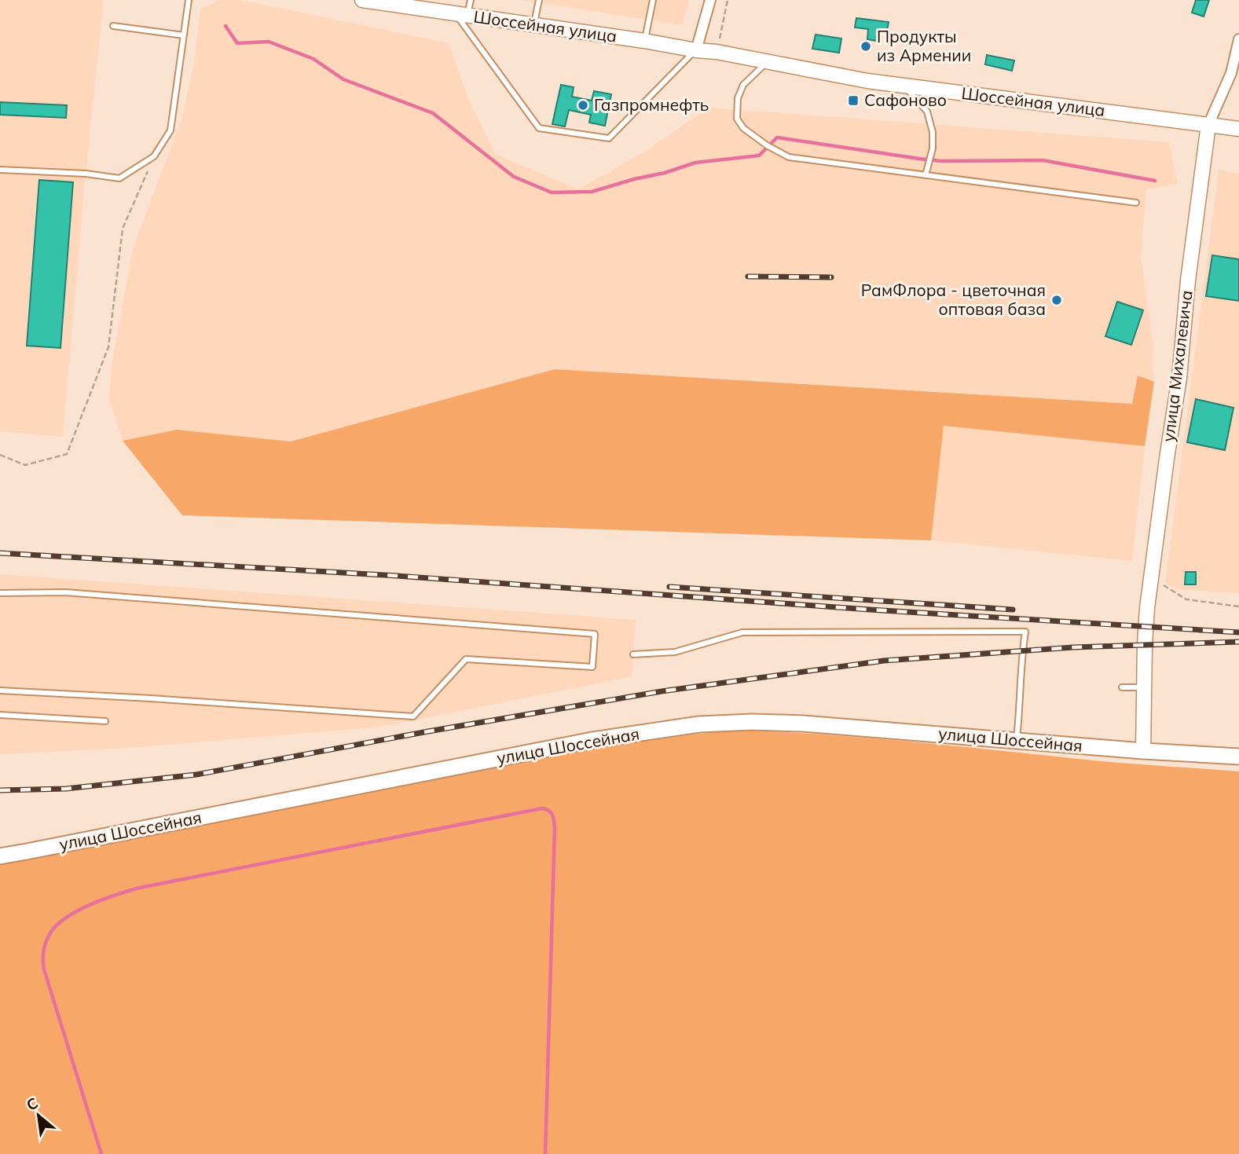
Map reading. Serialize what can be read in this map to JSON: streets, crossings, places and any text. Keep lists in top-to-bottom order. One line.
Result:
{"streets":{"main road":["улица Шоссейная"],"street":["Шоссейная улица","улица Михалевича"]},"crossings":[["Шоссейная улица","улица Михалевича"],["улица Михалевича","улица Шоссейная"]],"places":{"other":["Продукты из Армении","Газпромнефть","РамФлора - цветочная оптовая база"],"transit":["Сафоново"]},"north":"top left"}
